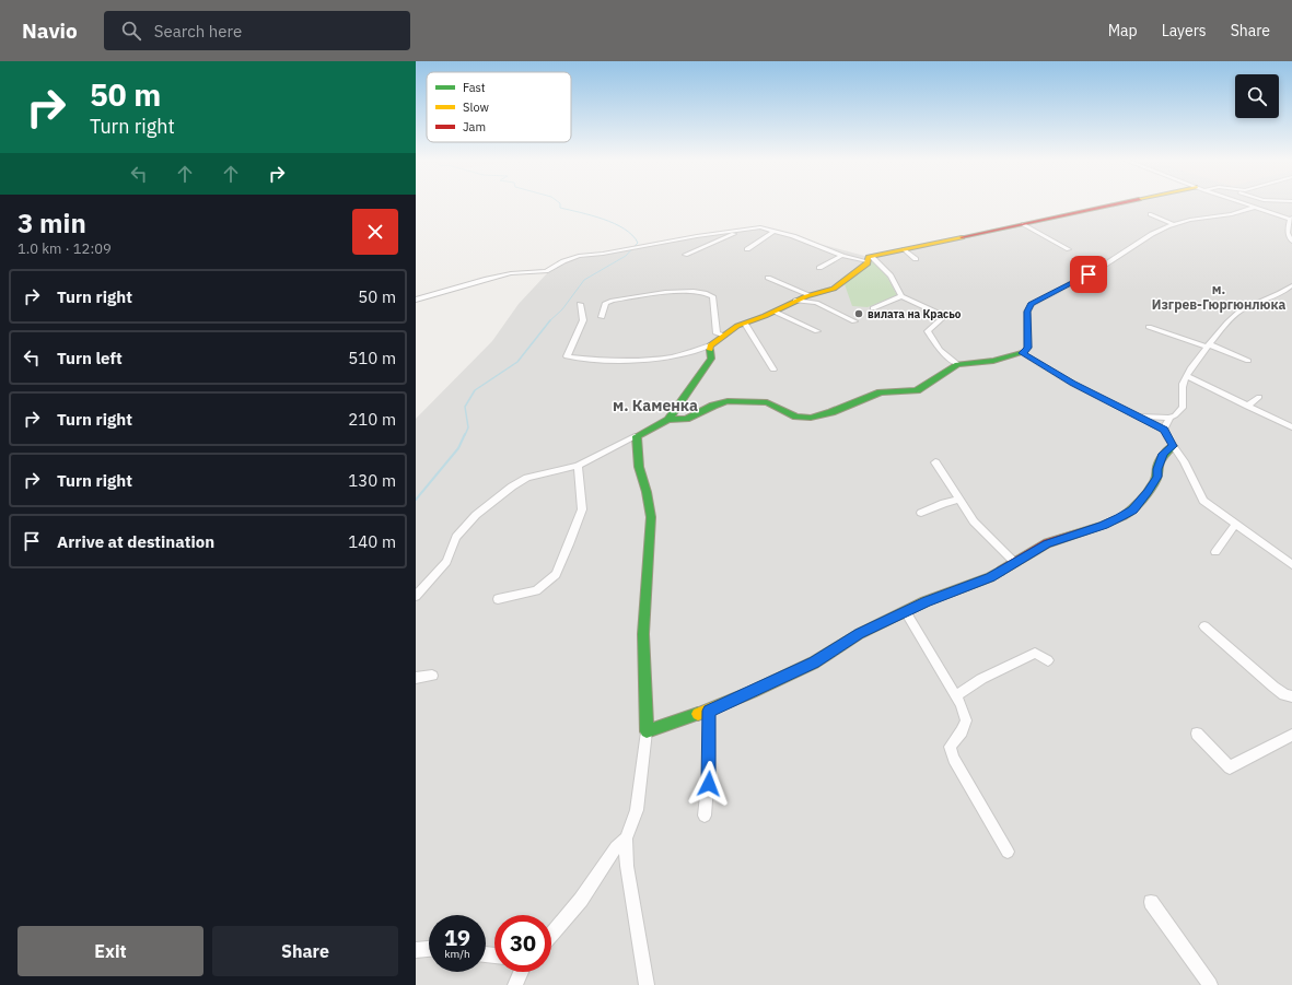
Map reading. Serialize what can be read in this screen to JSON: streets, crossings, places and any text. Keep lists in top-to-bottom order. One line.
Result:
{"districts":["м. Изгрев-Гюргюнлюка","м. Каменка"],"places":["вилата на Красьо"],"legend":["Fast","Slow","Jam"],"page":{"header":"Navio","search":"Search here","nav":["Map","Layers","Share"],"turn":["50 m","Turn right"],"heading":["3 min","1.0 km · 12:09"],"list":[{"name":"Turn right","value":"50 m"},{"name":"Turn left","value":"510 m"},{"name":"Turn right","value":"210 m"},{"name":"Turn right","value":"130 m"},{"name":"Arrive at destination","value":"140 m"}],"speed":"19 km/h","limit":"30","buttons":["Exit","Share"]}}
